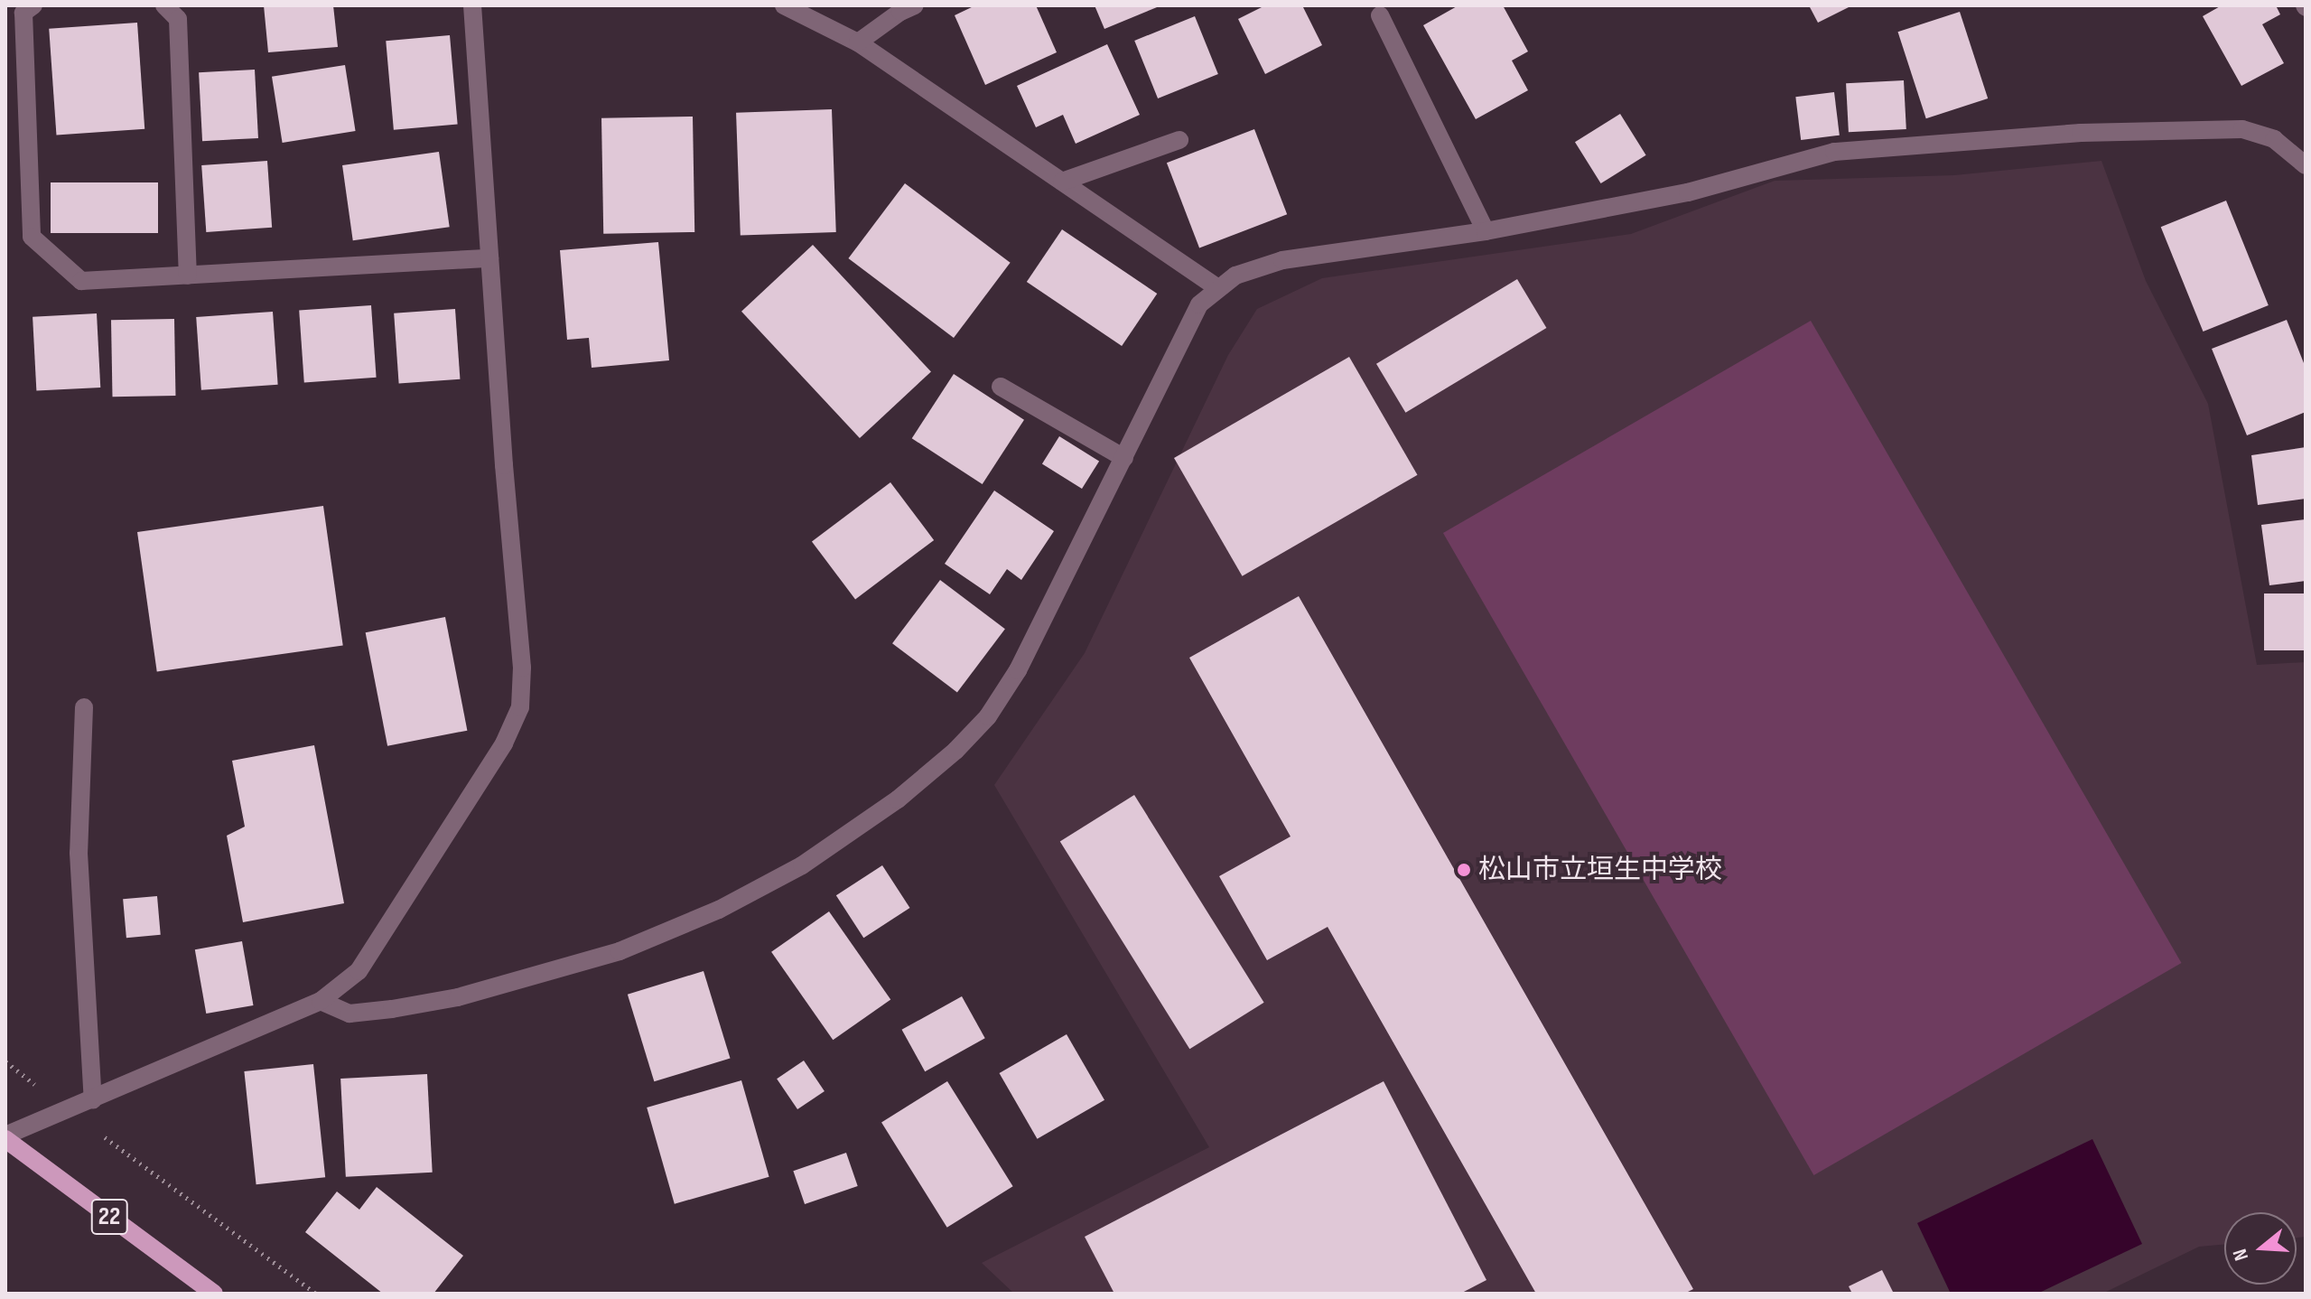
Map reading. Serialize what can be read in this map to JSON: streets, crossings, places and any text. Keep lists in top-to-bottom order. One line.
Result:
{"streets":{"main road":["22"]},"places":["松山市立垣生中学校"],"north":"left"}
